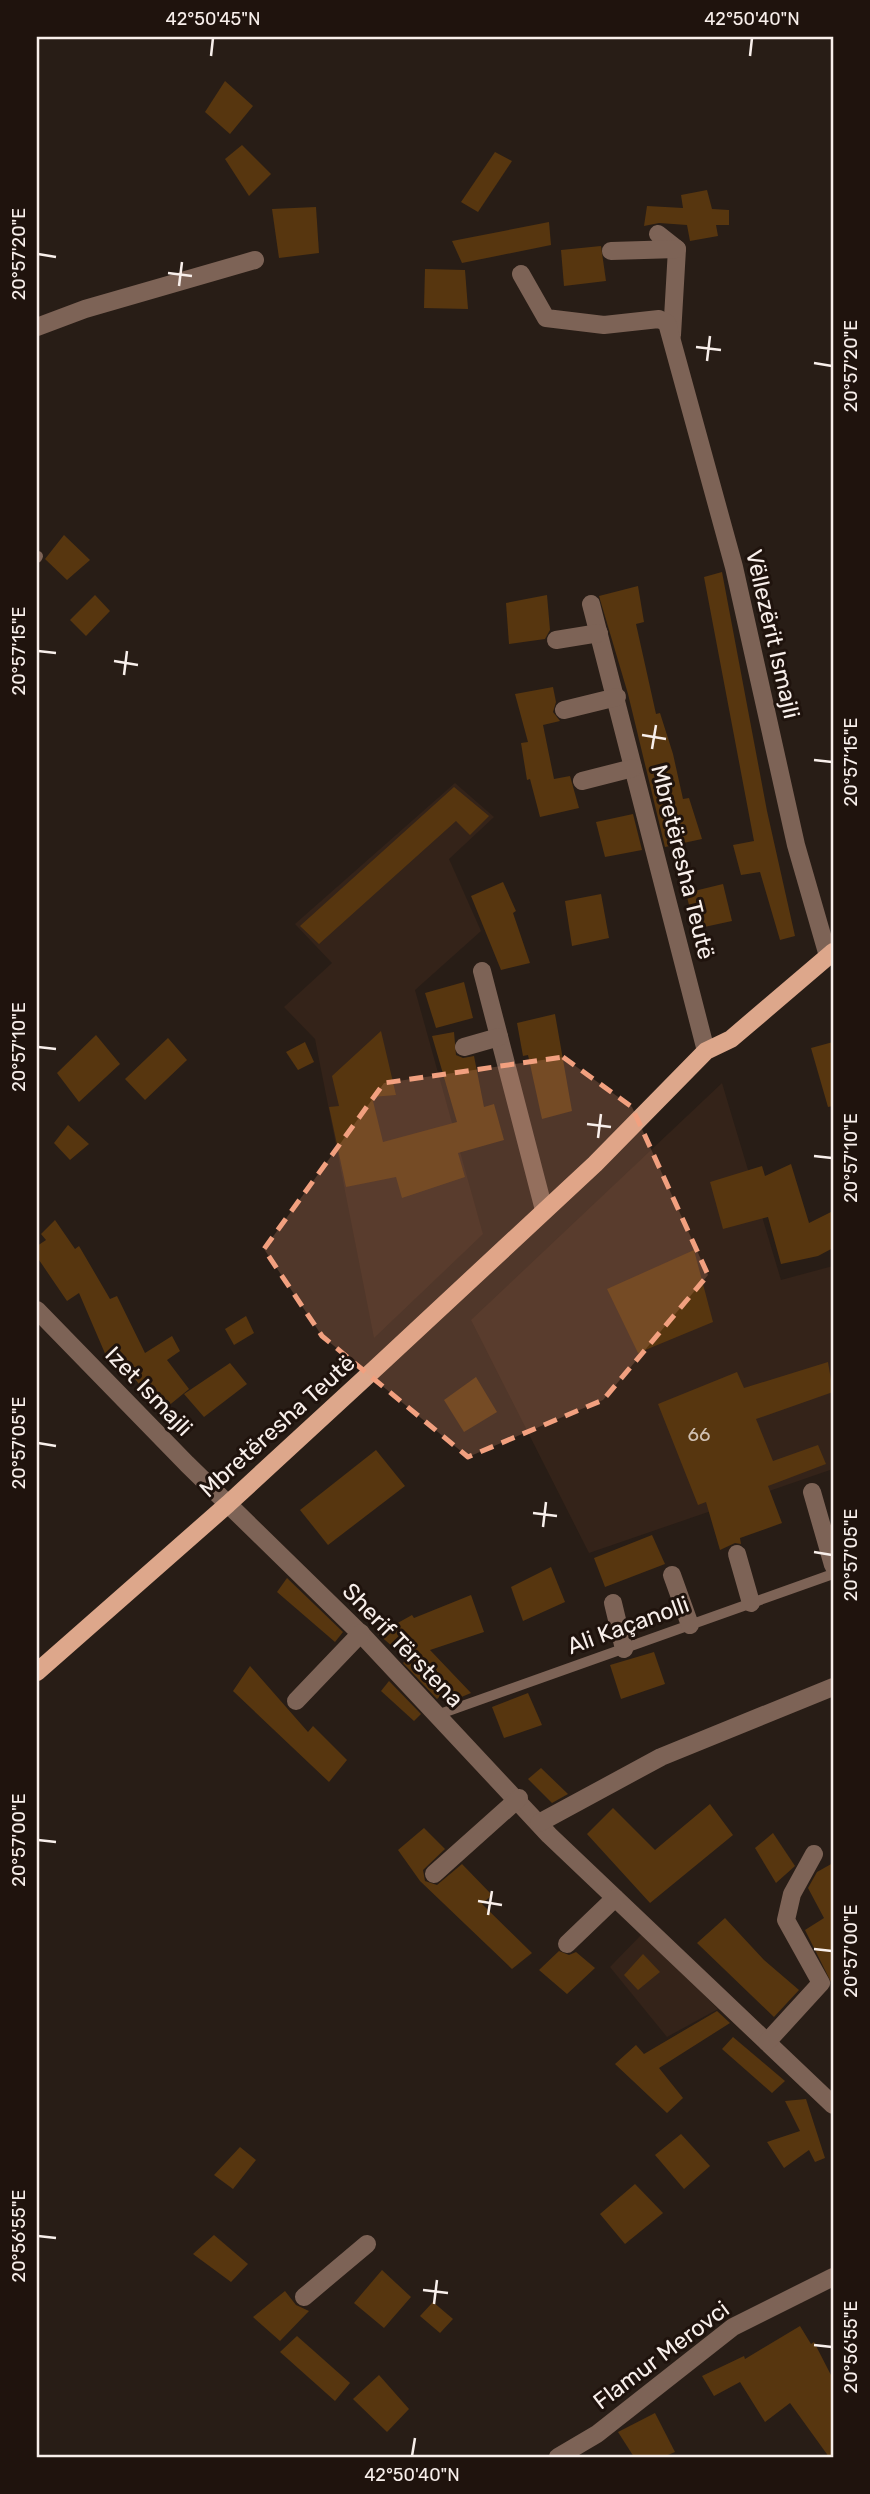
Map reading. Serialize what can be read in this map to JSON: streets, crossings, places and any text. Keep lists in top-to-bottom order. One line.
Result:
{"streets":{"main road":["Mbretëresha Teutë"],"street":["Vëllezërit Ismajli","Izet Ismajli","Sherif Tërstena","Flamur Merovci"],"lane":["Ali Kaçanolli"]},"crossings":[["Vëllezërit Ismajli","Mbretëresha Teutë"],["Mbretëresha Teutë","Izet Ismajli"],["Mbretëresha Teutë","Sherif Tërstena"],["Izet Ismajli","Sherif Tërstena"],["Ali Kaçanolli","Sherif Tërstena"]],"house_numbers":["66"],"coordinates":["42°50'45\"N","42°50'40\"N","20°57'20\"E","20°57'15\"E","20°57'10\"E","20°57'05\"E","20°57'00\"E","20°56'55\"E"]}
